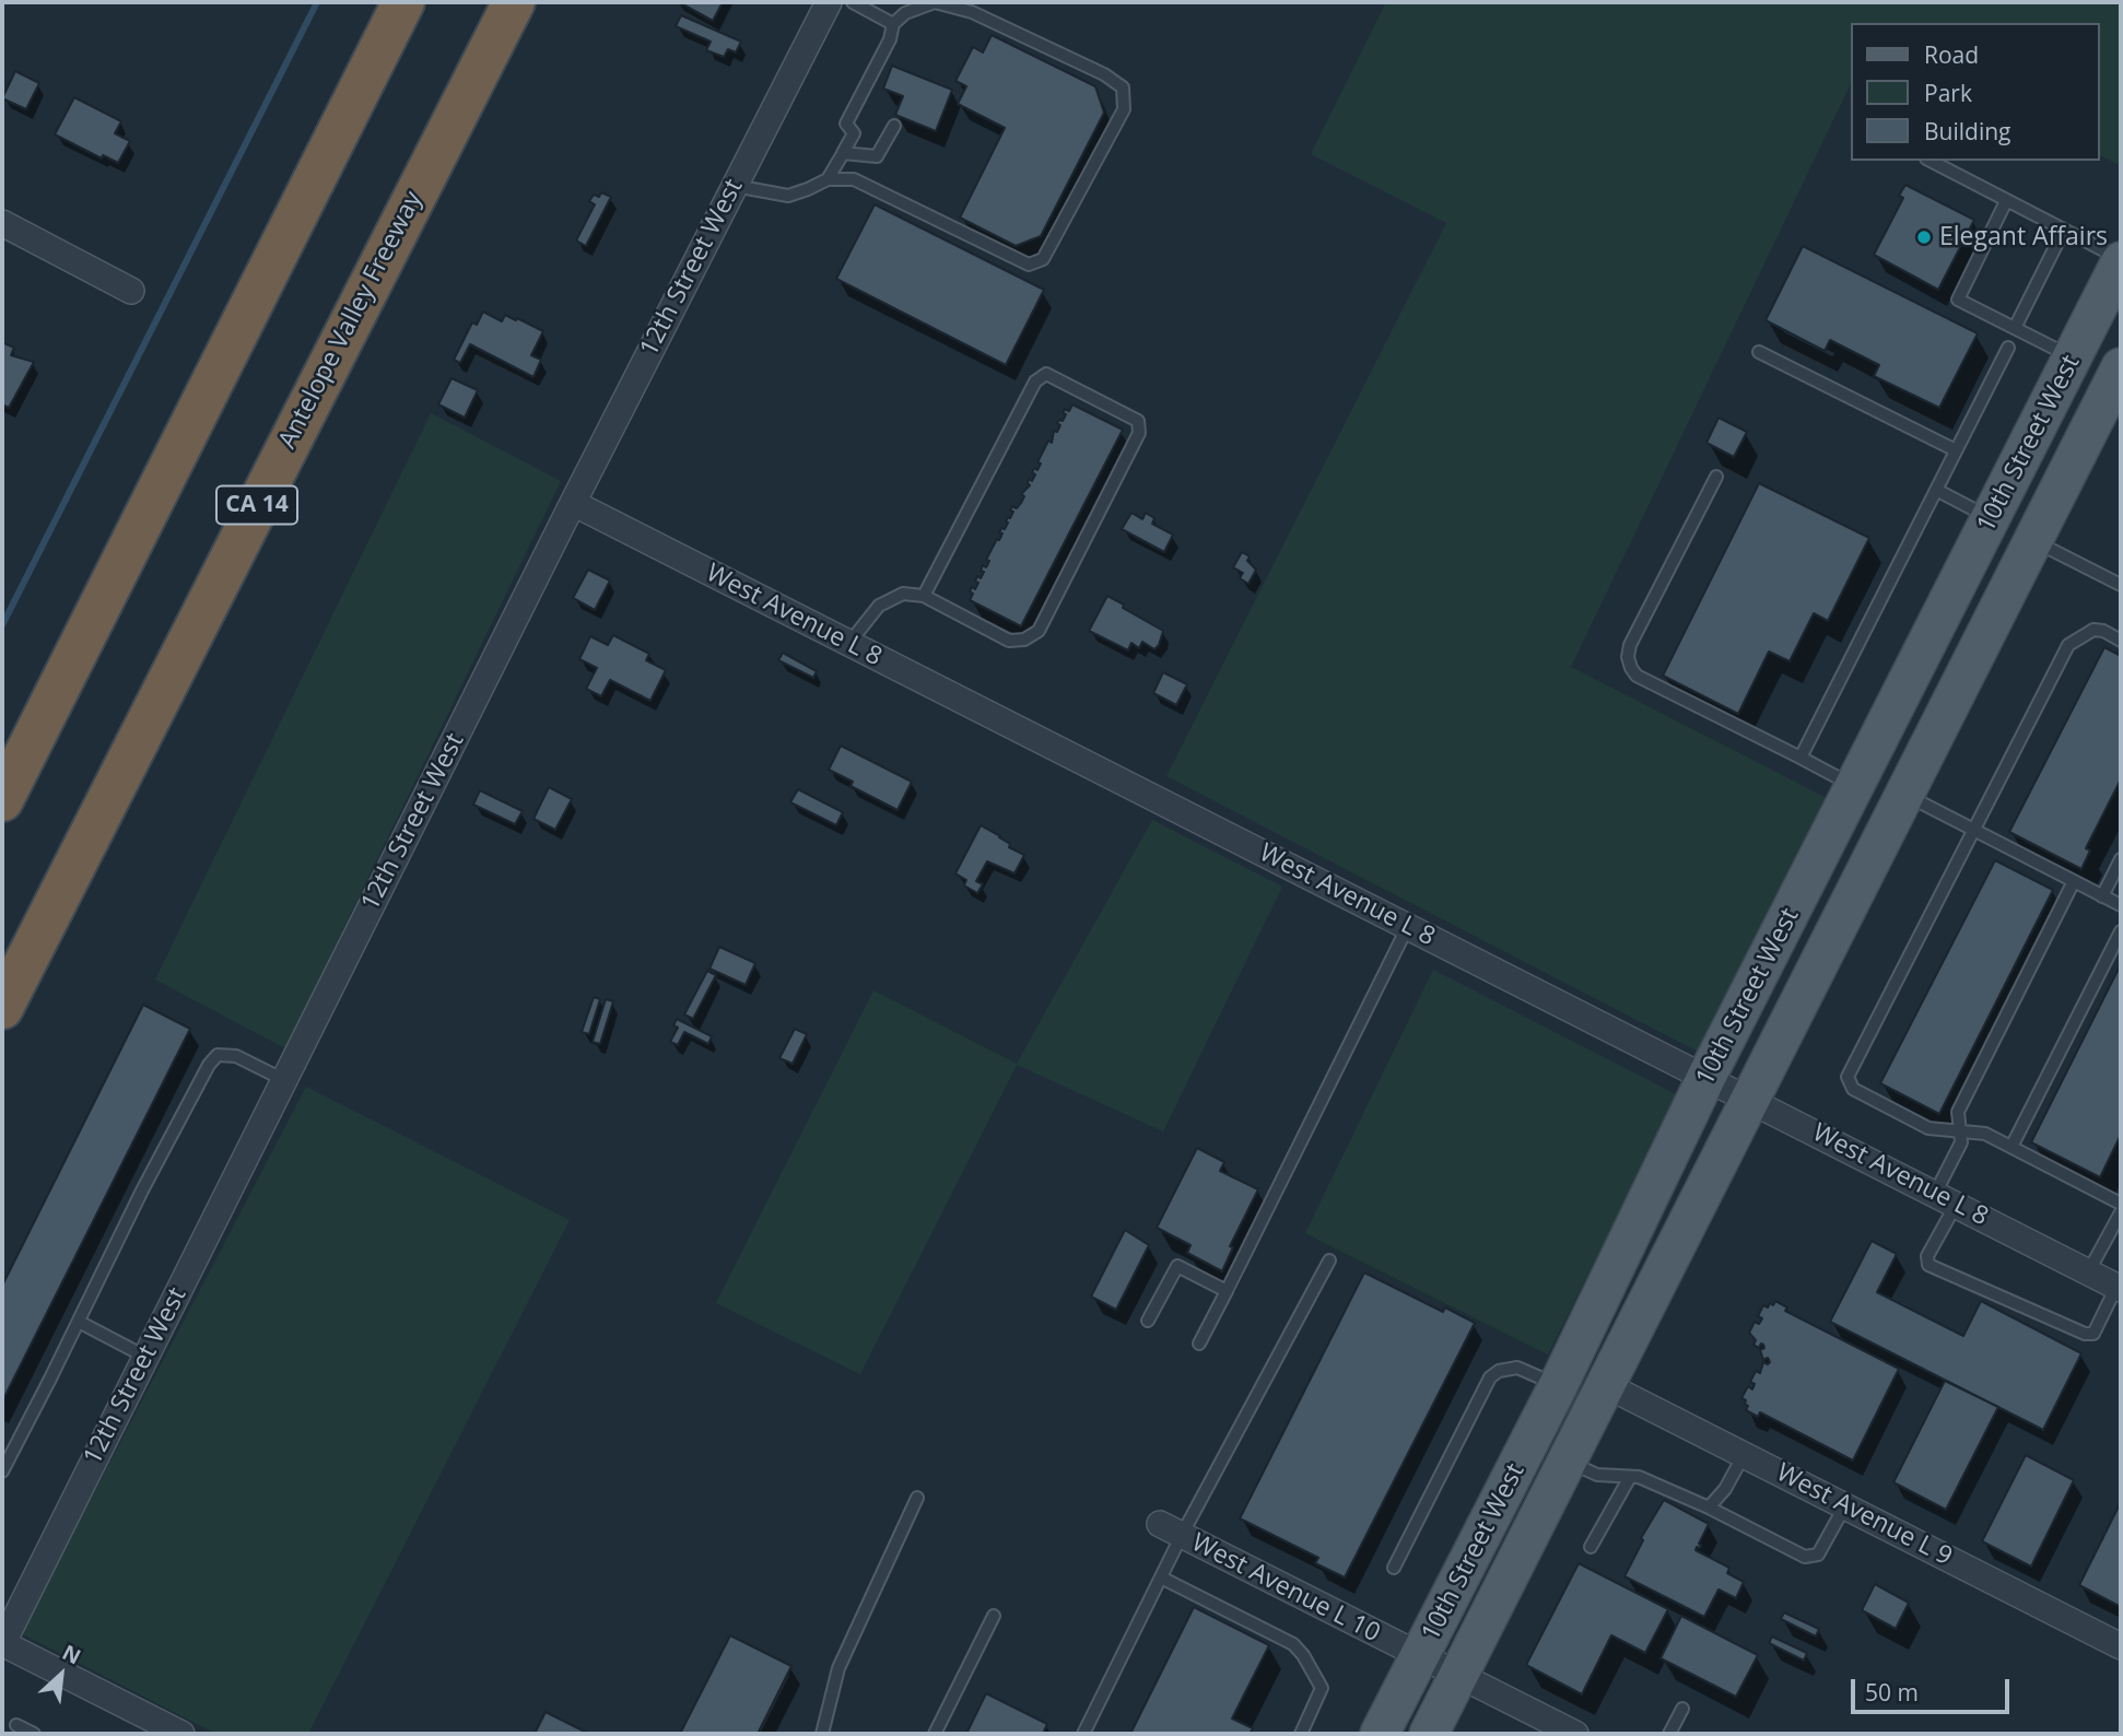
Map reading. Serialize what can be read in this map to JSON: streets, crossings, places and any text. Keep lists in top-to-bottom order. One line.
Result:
{"streets":{"highway":["Antelope Valley Freeway","CA 14"],"main road":["10th Street West"],"street":["12th Street West","West Avenue L 8","West Avenue L 9","West Avenue L 10"]},"crossings":[["12th Street West","West Avenue L 8"],["10th Street West","West Avenue L 8"],["10th Street West","West Avenue L 9"],["10th Street West","West Avenue L 10"]],"places":["Elegant Affairs"],"legend":["Road","Park","Building"],"scale_bar":"50 m","north":"top right"}
